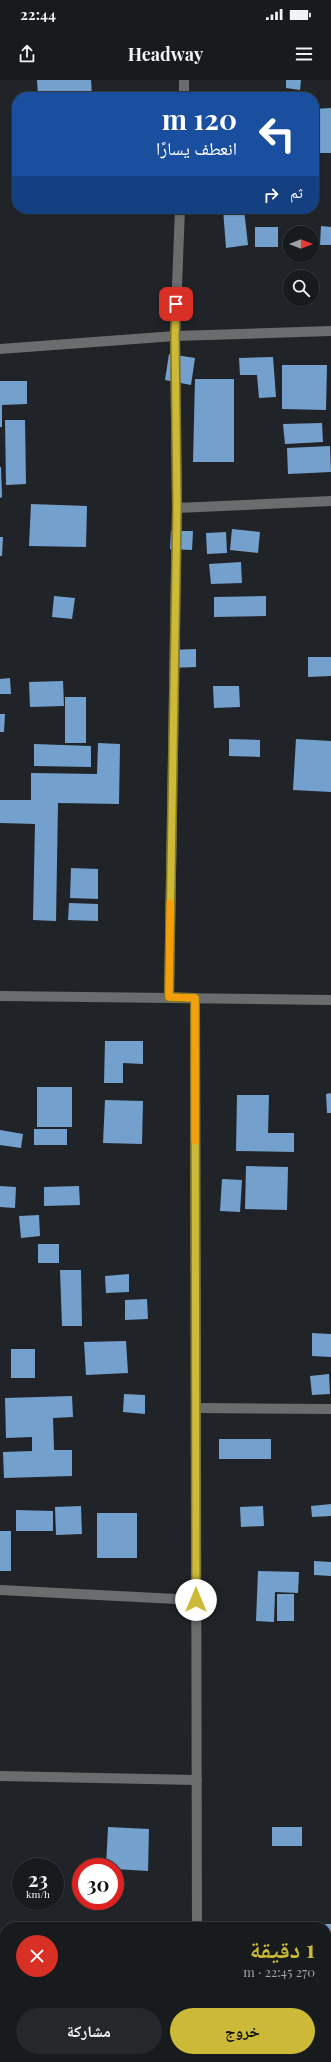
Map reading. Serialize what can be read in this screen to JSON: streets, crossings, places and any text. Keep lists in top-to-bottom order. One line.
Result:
{"north":"right","page":{"status":"22:44","header":"Headway","turn":["120 m","انعطف يسارًا"],"then":"ثم","speed":"23 km/h","limit":"30","heading":["1 دقيقة","270 m · 22:45"],"buttons":["خروج","مشاركة"]}}
